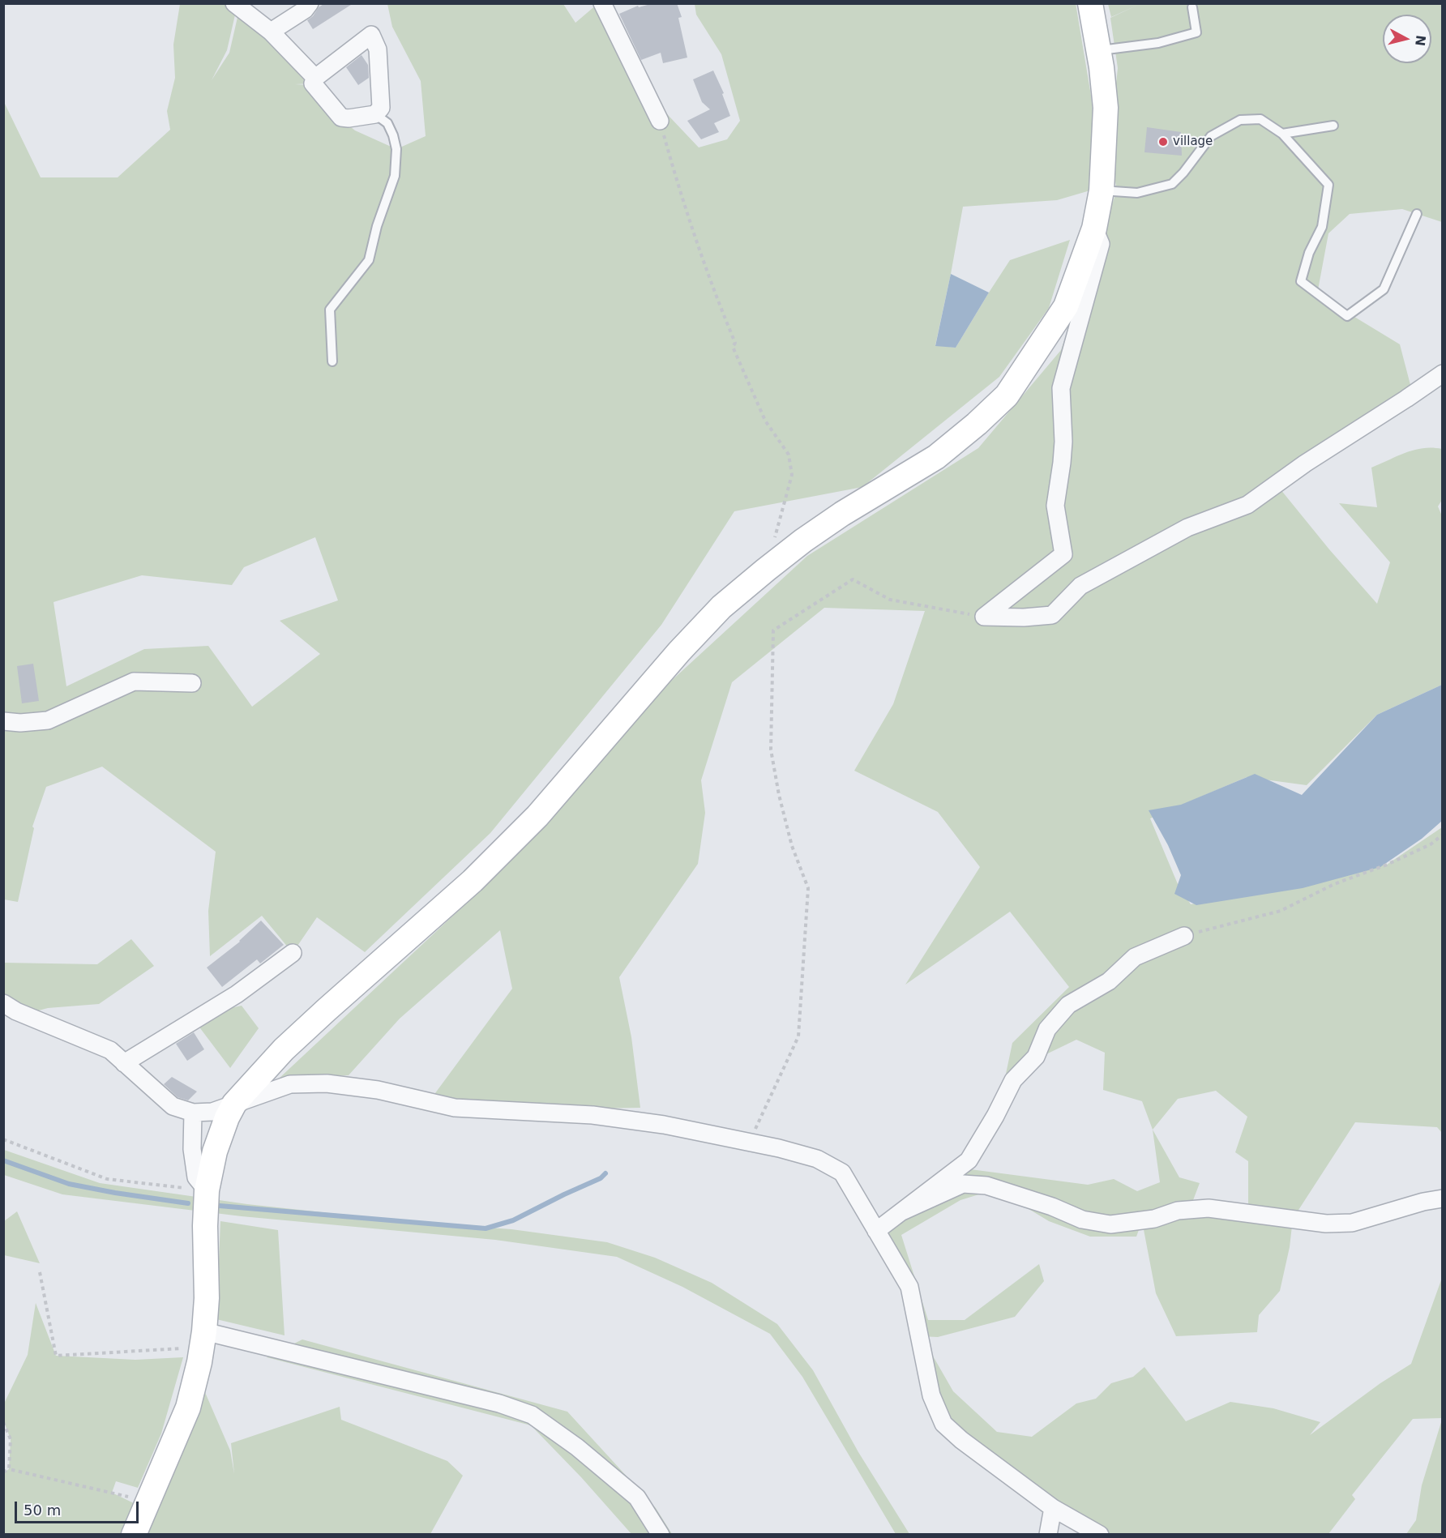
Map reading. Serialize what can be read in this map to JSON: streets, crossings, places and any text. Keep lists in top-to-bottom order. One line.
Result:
{"places":["village"],"scale_bar":"50 m","north":"right"}
